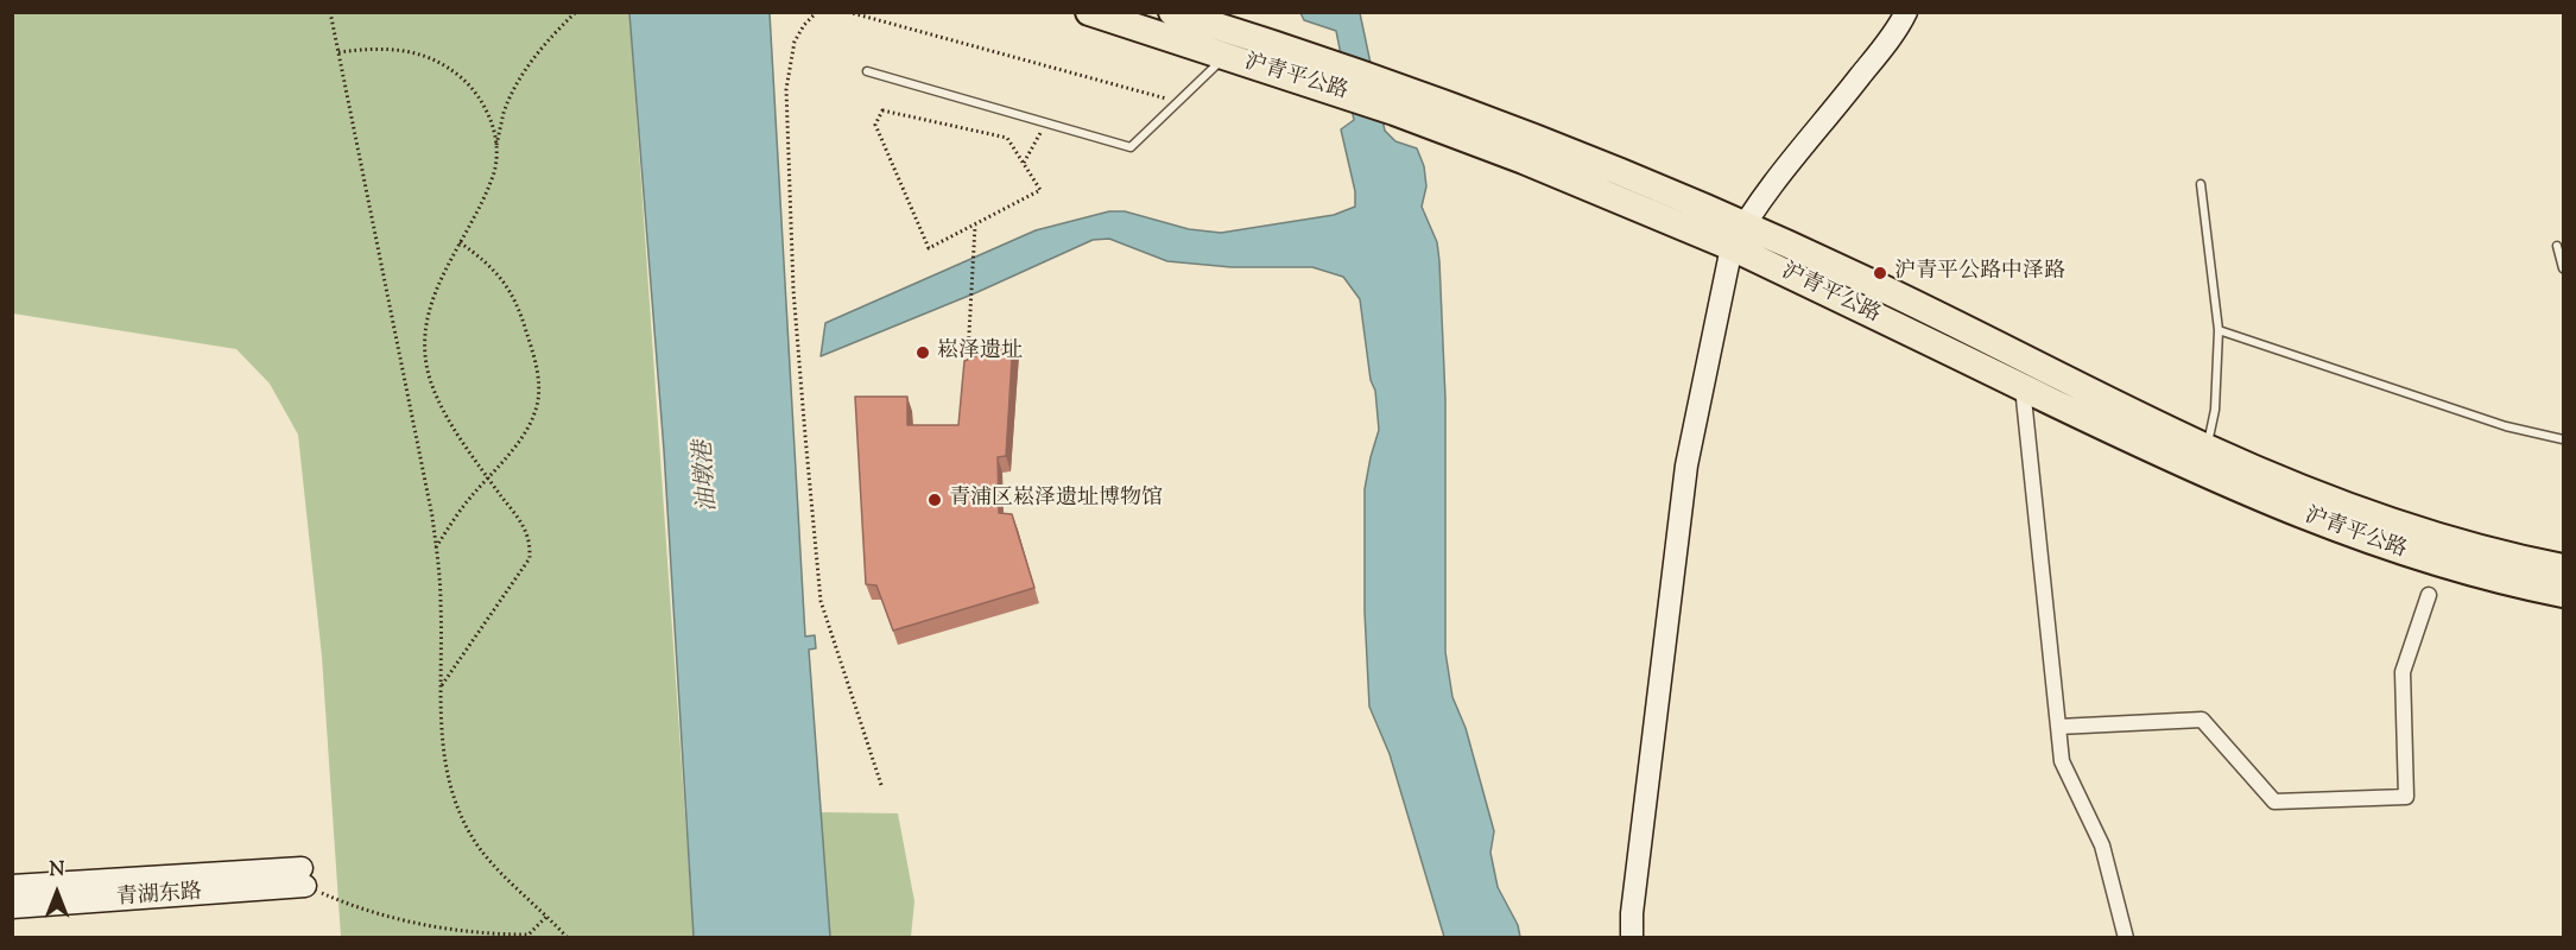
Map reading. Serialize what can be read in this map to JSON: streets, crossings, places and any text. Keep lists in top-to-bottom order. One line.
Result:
{"streets":{"highway":["沪青平公路"],"street":["青湖东路"]},"water":["油墩港"],"places":["沪青平公路中泽路","崧泽遗址","青浦区崧泽遗址博物馆"],"north":"top"}
